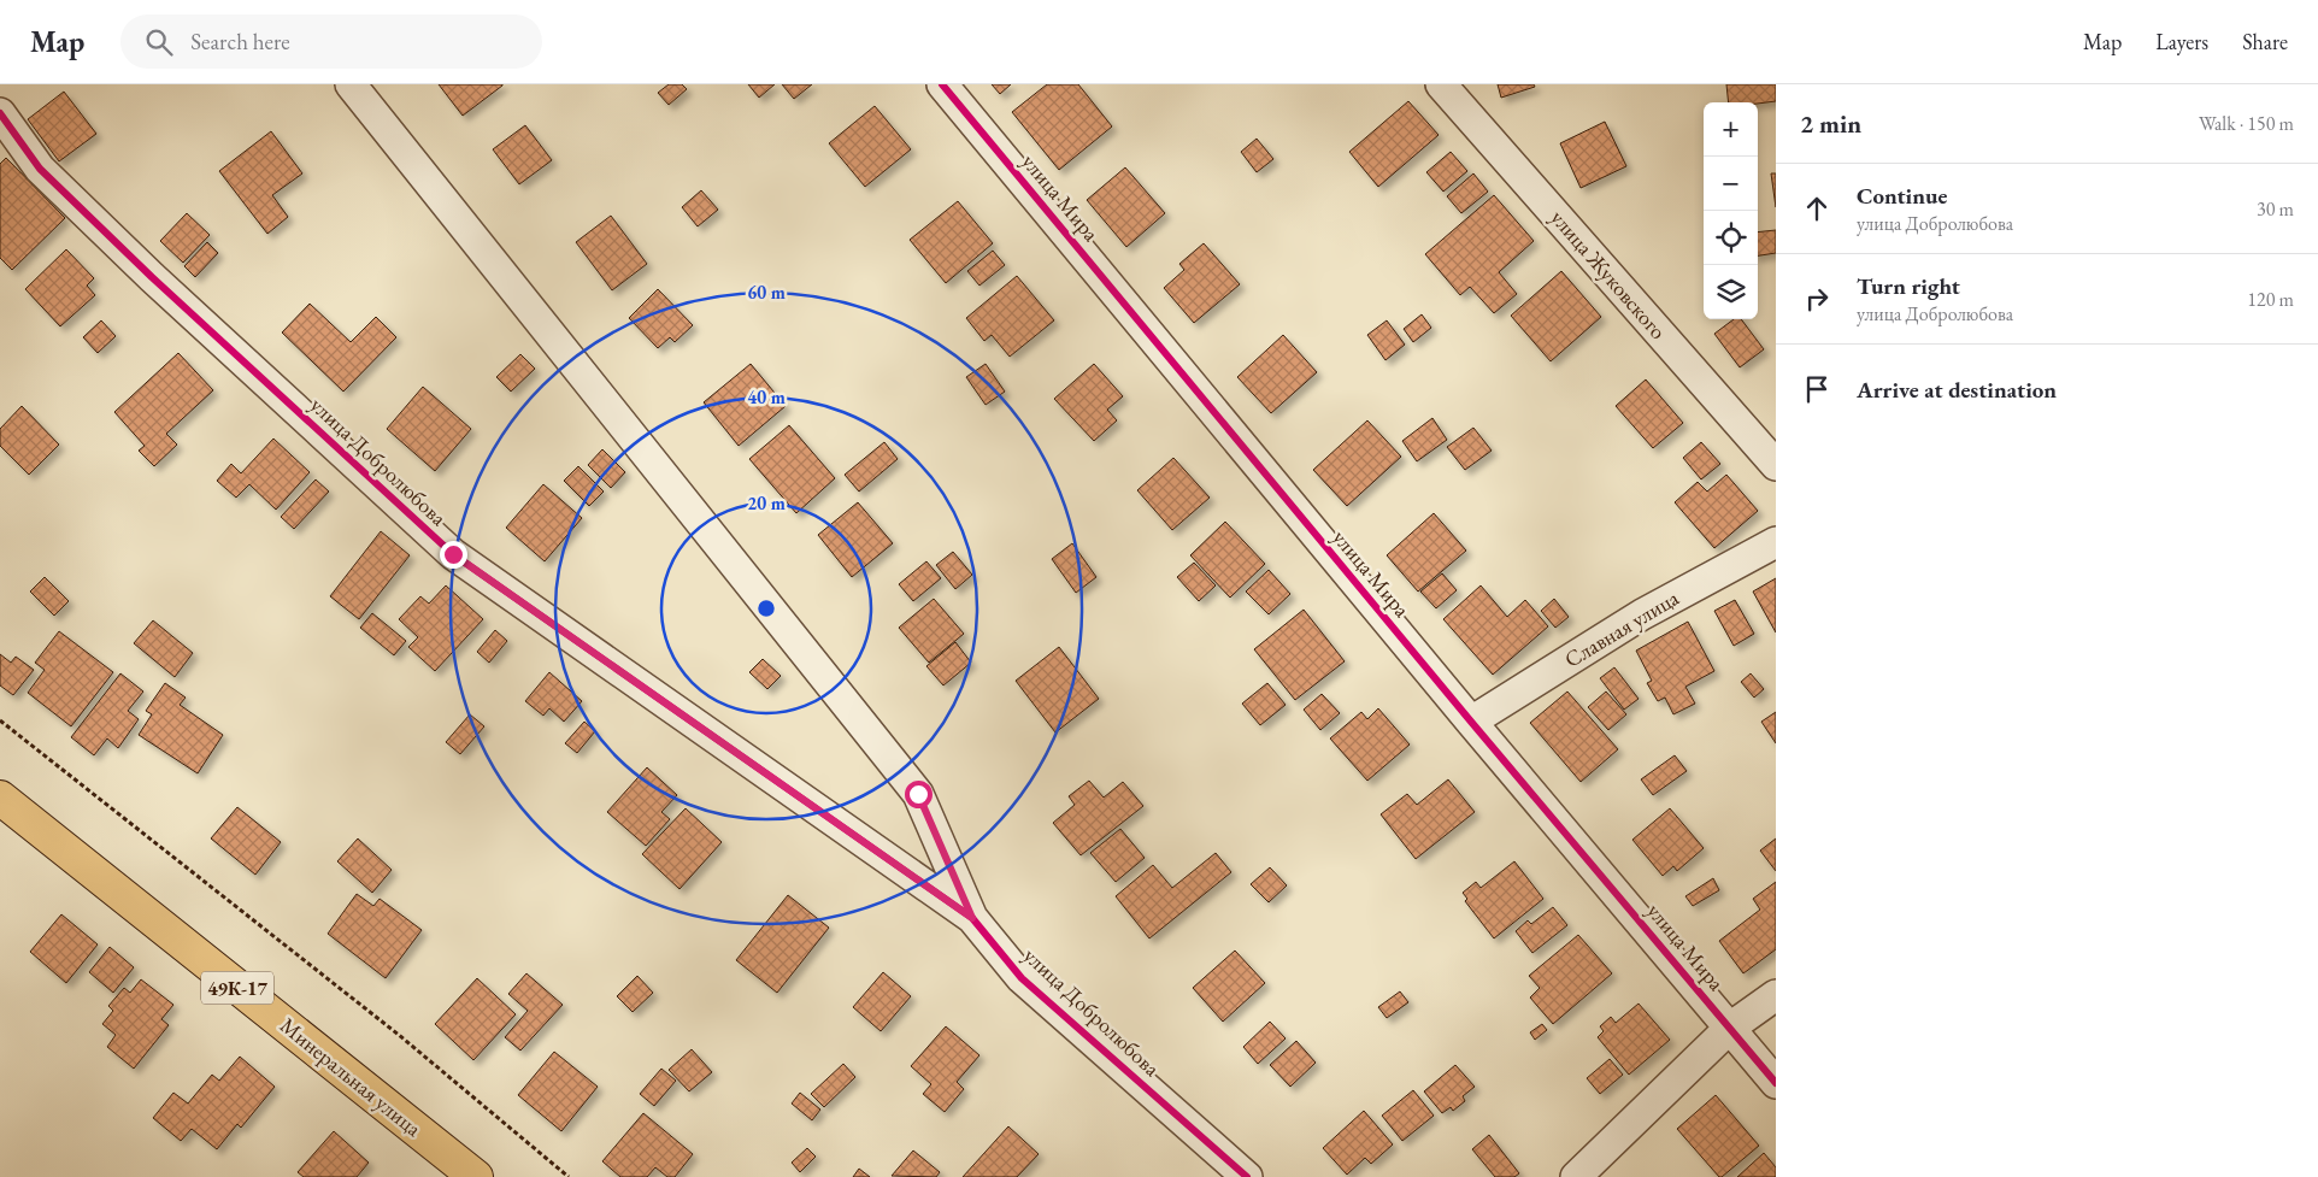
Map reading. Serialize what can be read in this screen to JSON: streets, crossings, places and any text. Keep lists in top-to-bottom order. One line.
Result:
{"streets":{"main road":["49К-17","Минеральная улица"],"street":["улица Мира","улица Жуковского","улица Добролюбова","Славная улица"]},"crossings":[["улица Мира","Славная улица"]],"page":{"header":"Map","search":"Search here","nav":["Map","Layers","Share"],"heading":["2 min","Walk · 150 m"],"map_buttons":["+","−"],"list":[["Continue","улица Добролюбова","30 m"],["Turn right","улица Добролюбова","120 m"],"Arrive at destination"]},"rings":["60 m","40 m","20 m"]}
